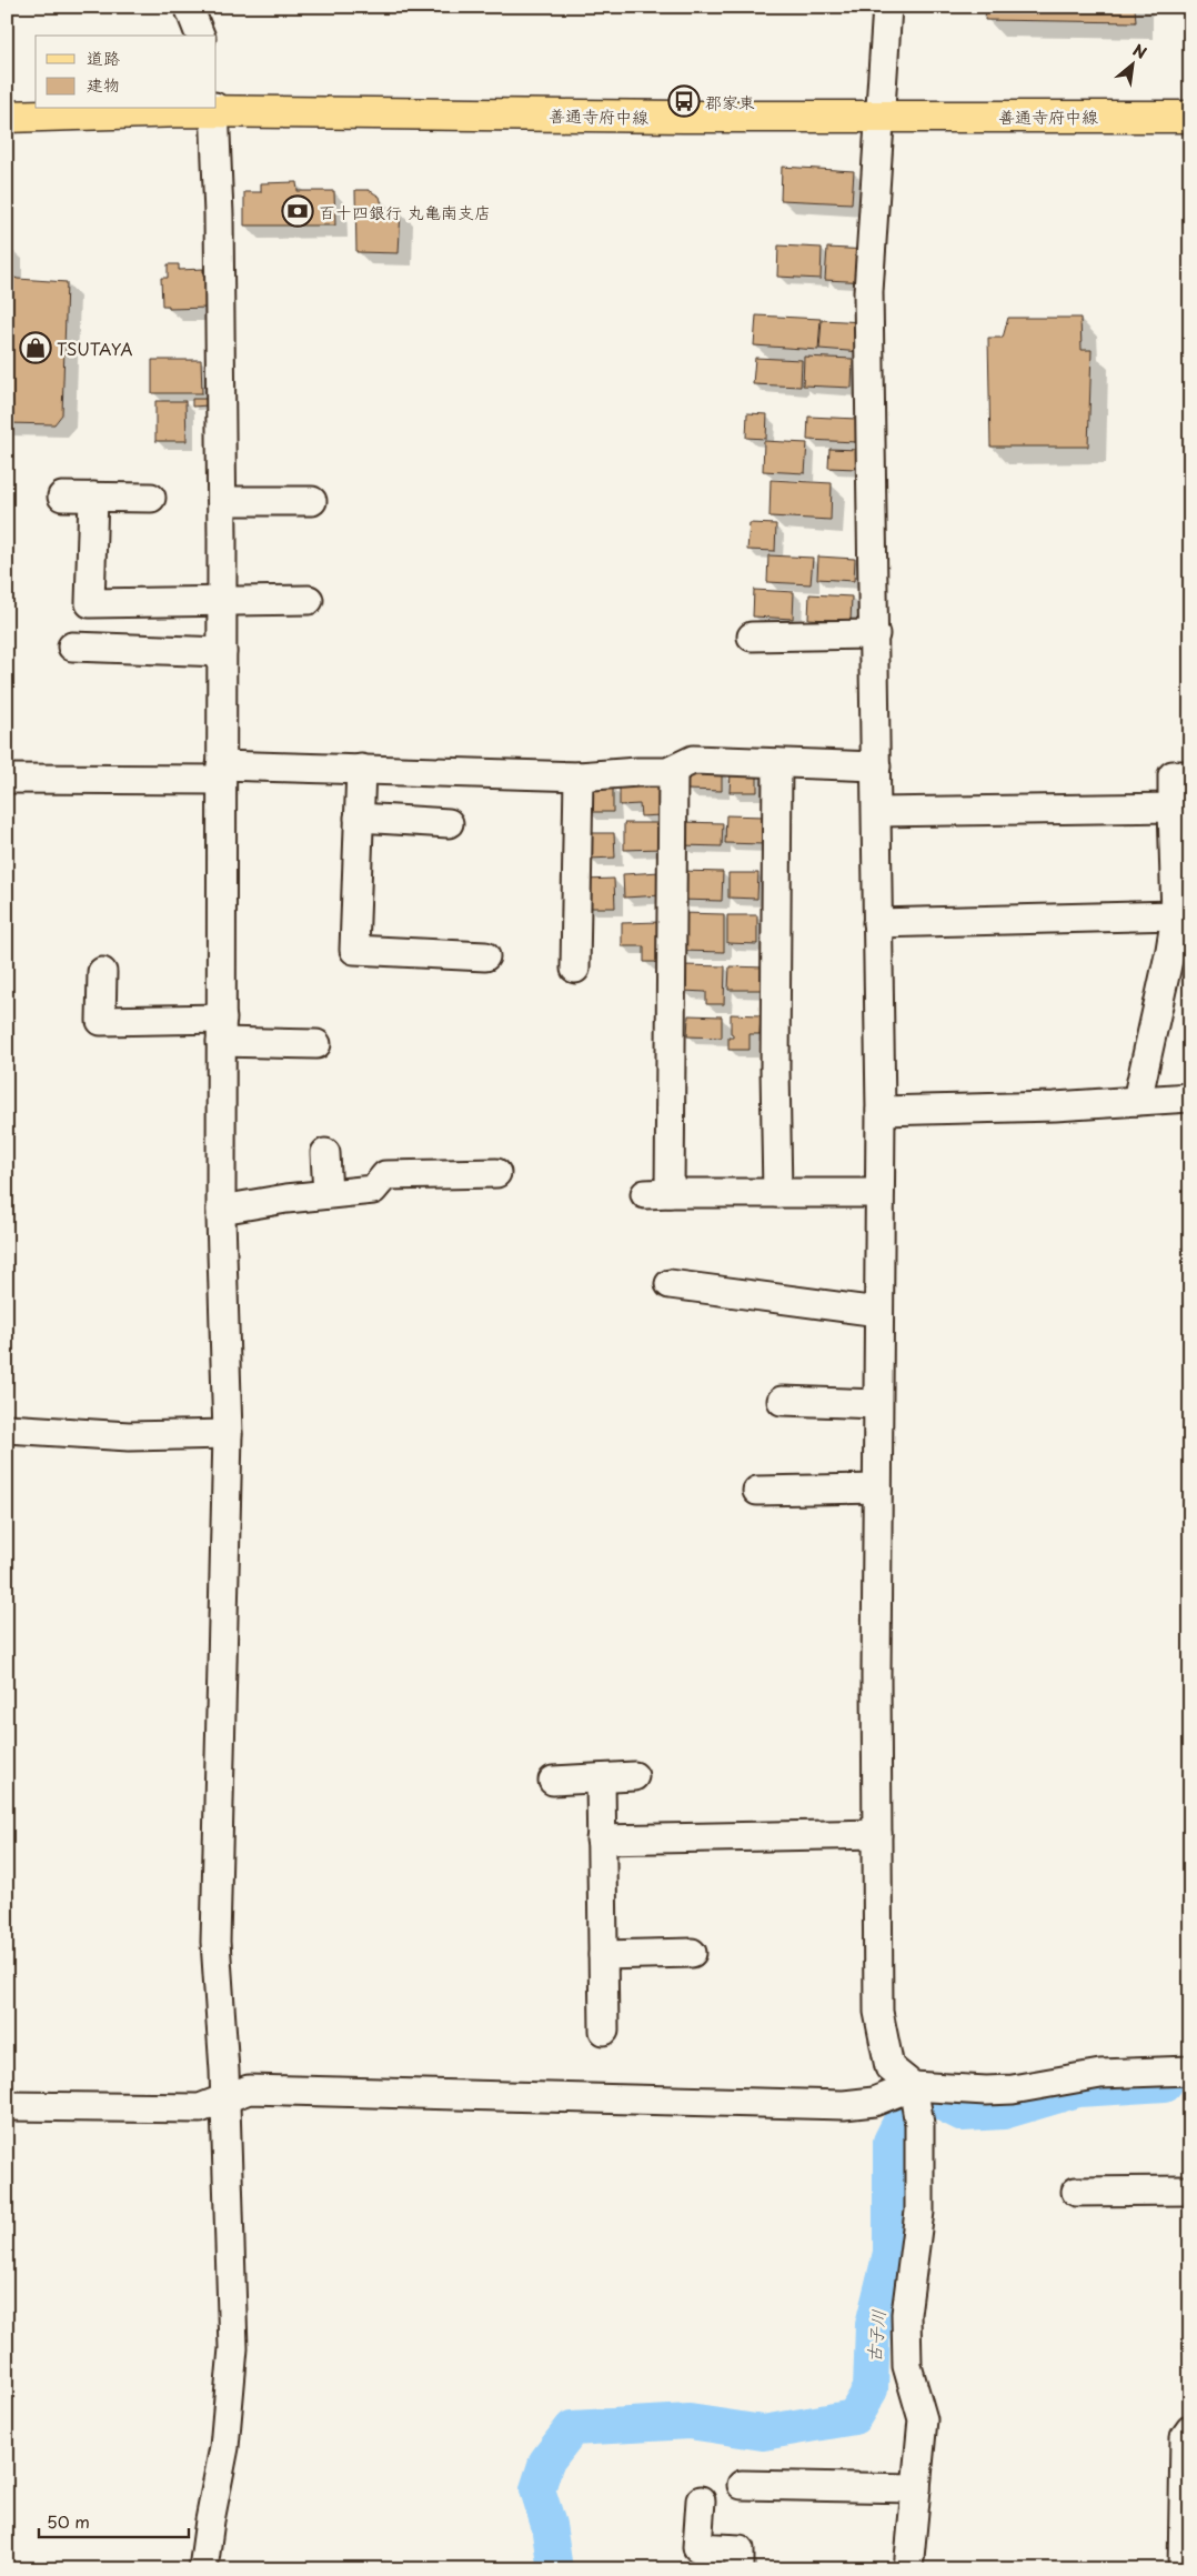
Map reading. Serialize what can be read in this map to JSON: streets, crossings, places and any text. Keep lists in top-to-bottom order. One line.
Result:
{"streets":{"main road":["善通寺府中線"]},"water":["古子川"],"places":{"bus stop":["郡家東"],"bank":["百十四銀行 丸亀南支店"],"shop":["TSUTAYA"]},"legend":["道路","建物"],"scale_bar":"50 m","north":"top right"}
